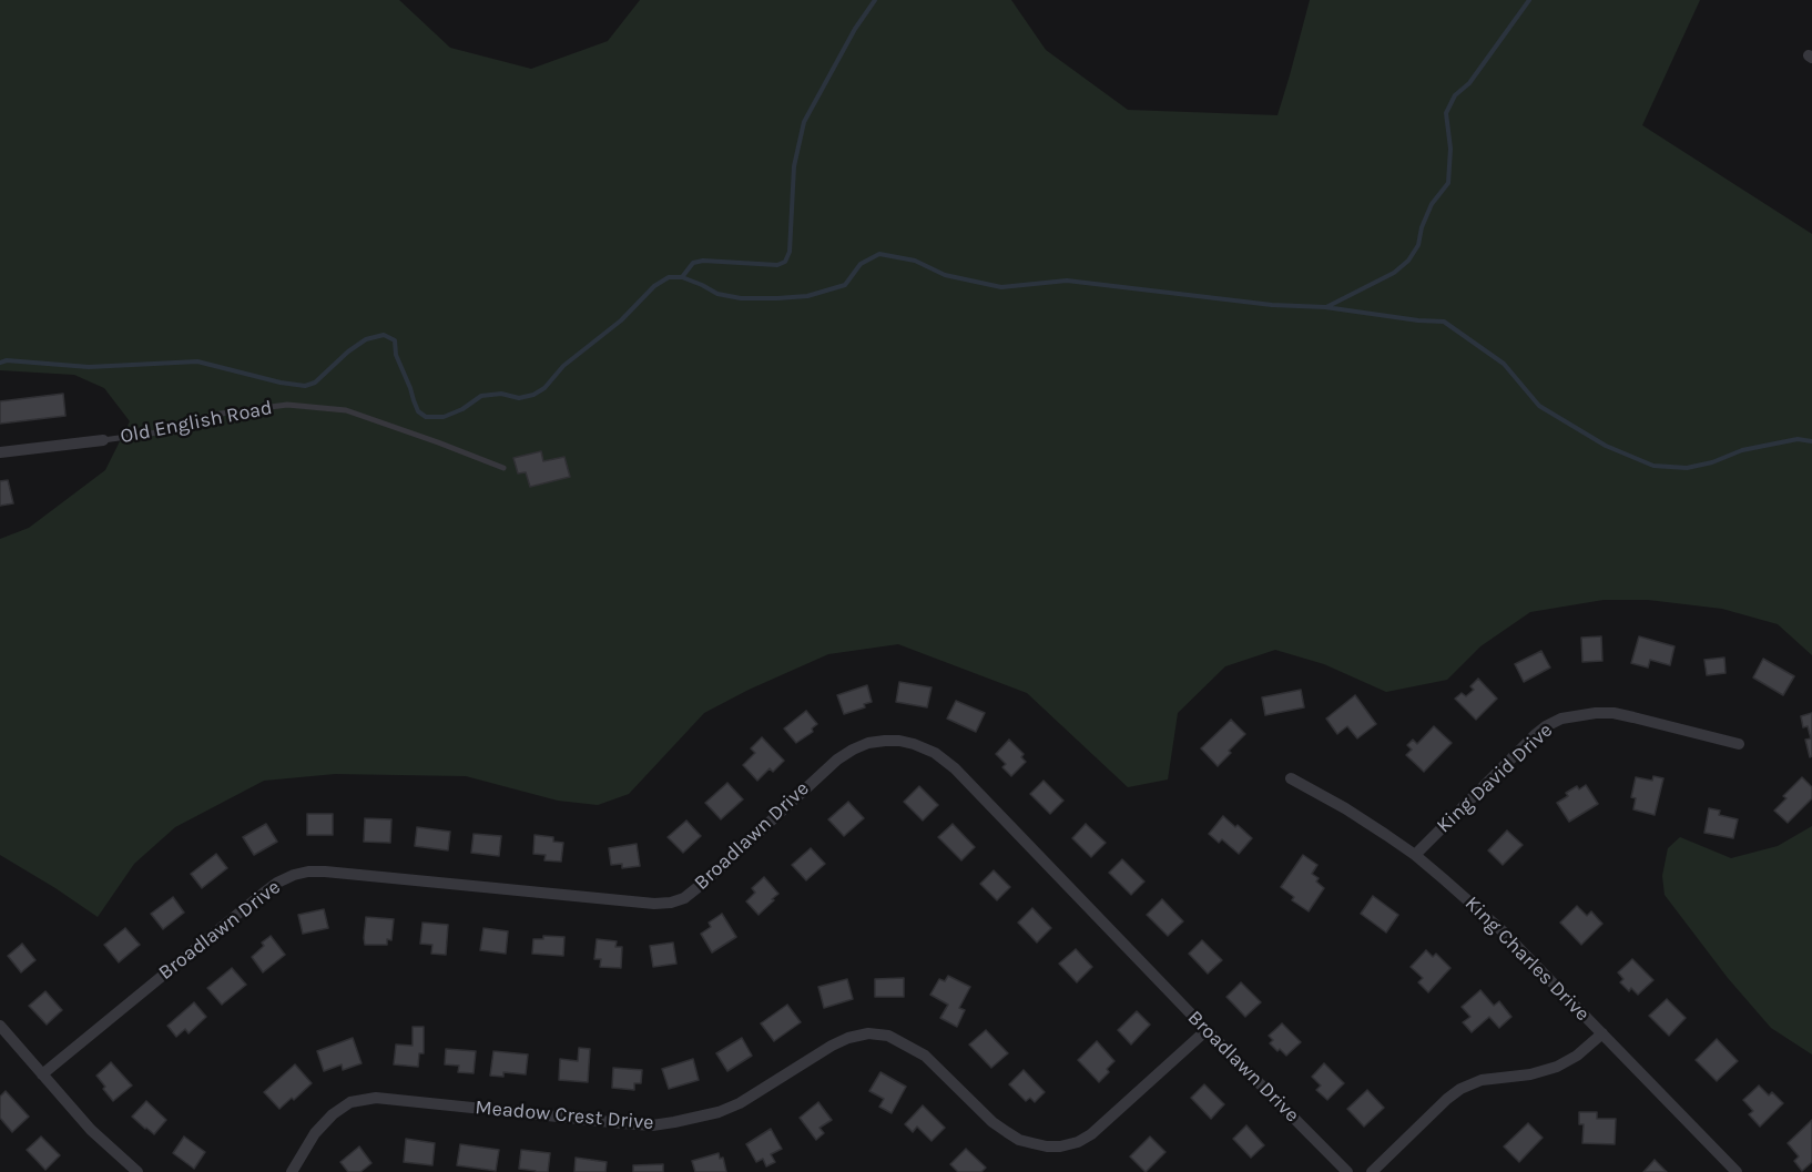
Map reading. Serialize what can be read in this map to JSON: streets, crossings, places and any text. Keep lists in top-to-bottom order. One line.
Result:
{"streets":{"street":["Old English Road","King David Drive","Broadlawn Drive","King Charles Drive","Meadow Crest Drive"]},"crossings":[["King David Drive","King Charles Drive"],["Broadlawn Drive","Meadow Crest Drive"]]}
